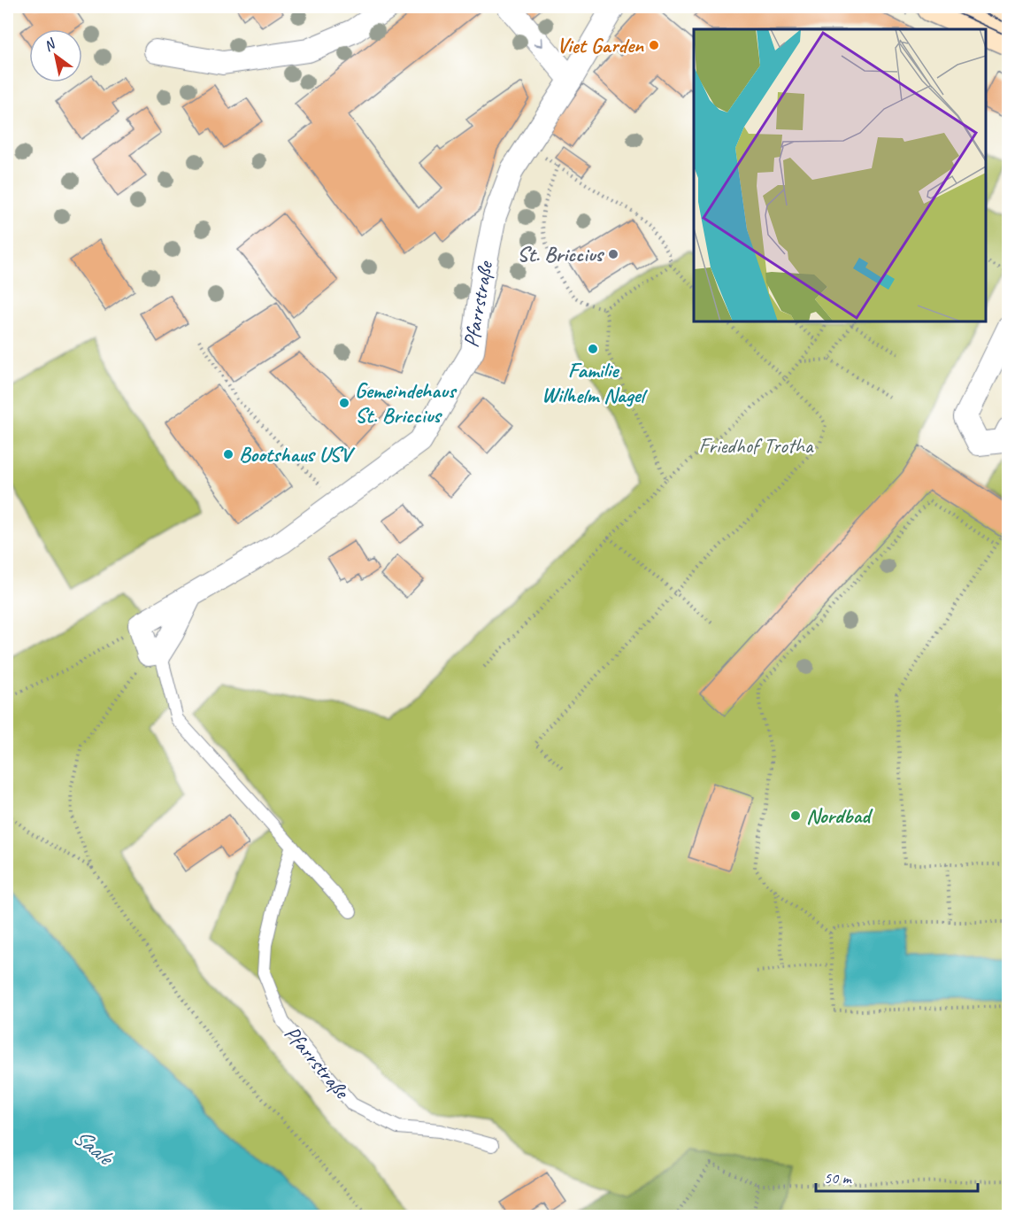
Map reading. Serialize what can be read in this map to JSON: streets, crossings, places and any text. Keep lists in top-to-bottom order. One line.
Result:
{"streets":{"street":["Pfarrstraße"]},"water":["Saale"],"parks":["Friedhof Trotha"],"places":["Viet Garden","St. Briccius","Familie Wilhelm Nagel","Gemeindehaus St. Briccius","Bootshaus USV","Nordbad"],"scale_bar":"50 m","north":"top left"}
